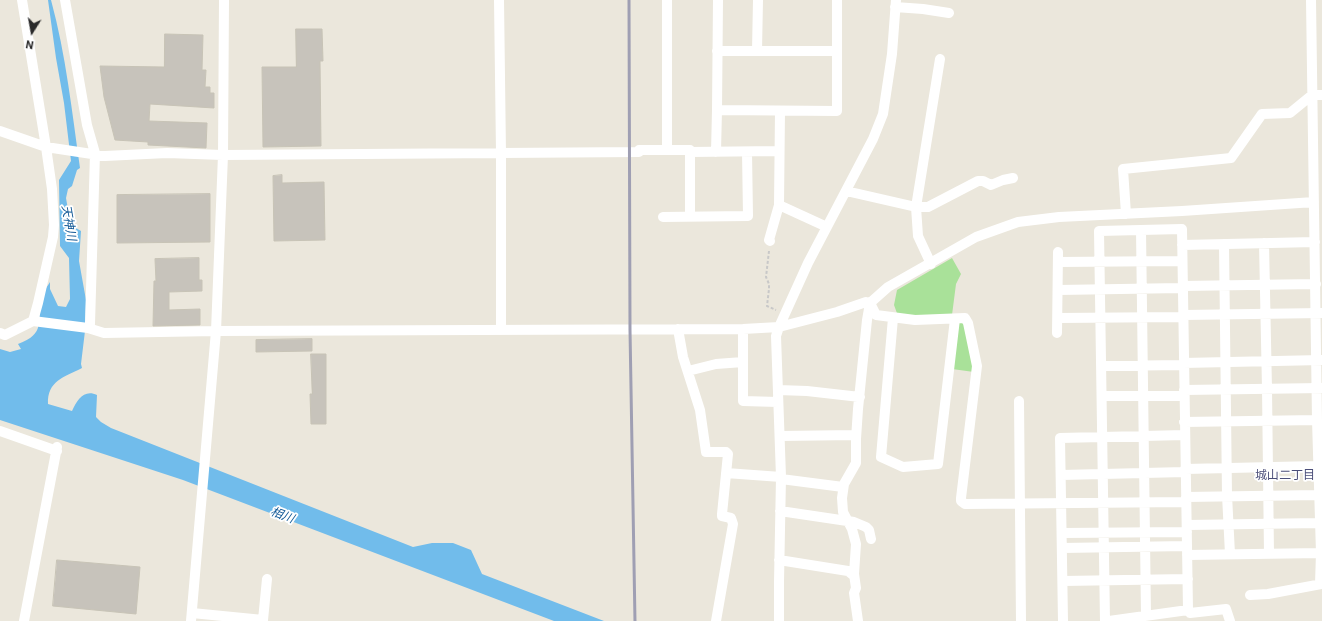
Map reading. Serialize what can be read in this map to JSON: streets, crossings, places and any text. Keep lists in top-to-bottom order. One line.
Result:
{"districts":["城山二丁目"],"water":["天神川","相川"],"north":"bottom"}
